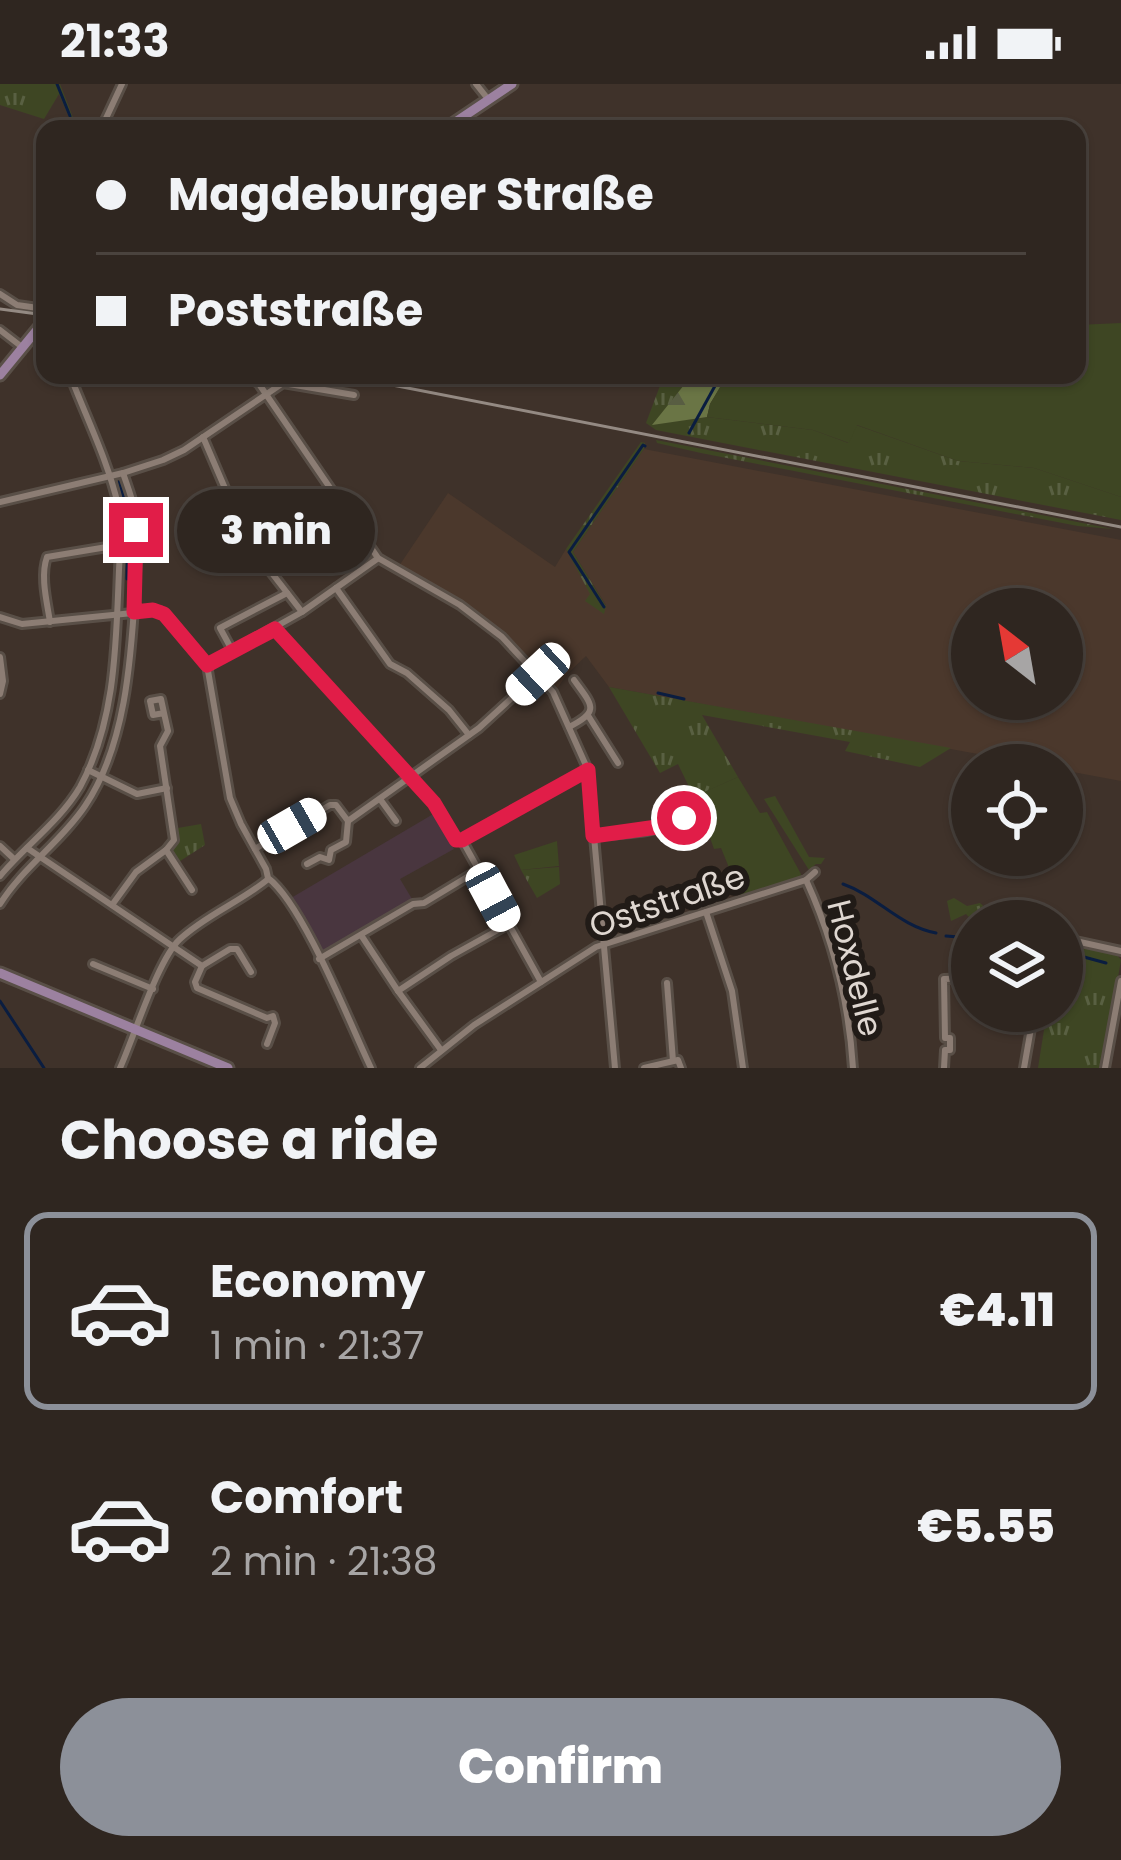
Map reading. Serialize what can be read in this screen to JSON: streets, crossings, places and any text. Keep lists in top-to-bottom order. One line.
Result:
{"streets":{"street":["Oststraße","Hoxdelle"]},"crossings":[["Oststraße","Hoxdelle"]],"north":"top left","page":{"status":"21:33","banner":["Magdeburger Straße","Poststraße"],"bubble":"3 min","heading":"Choose a ride","list":[{"name":"Economy","note":"1 min · 21:37","value":"€4.11"},{"name":"Comfort","note":"2 min · 21:38","value":"€5.55"}],"buttons":"Confirm"}}
